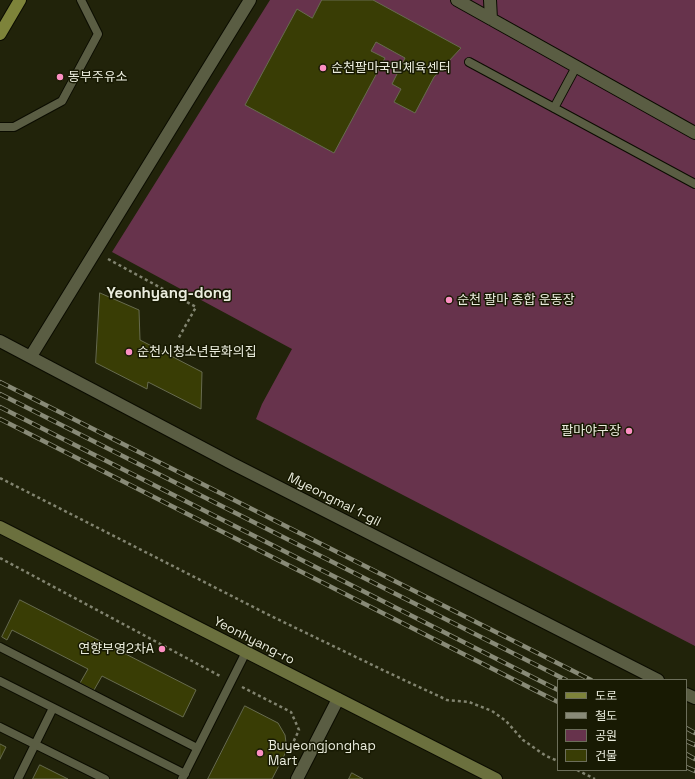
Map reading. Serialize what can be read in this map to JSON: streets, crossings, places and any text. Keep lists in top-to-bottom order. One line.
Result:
{"streets":{"main road":["Yeonhyang-ro"],"street":["Myeongmal 1-gil"]},"districts":["Yeonhyang-dong"],"places":["순천팔마국민체육센터","동부주유소","순천 팔마 종합 운동장","순천시청소년문화의집","팔마야구장","연향부영2차A","Buyeongjonghap Mart"],"legend":["도로","철도","공원","건물"]}
